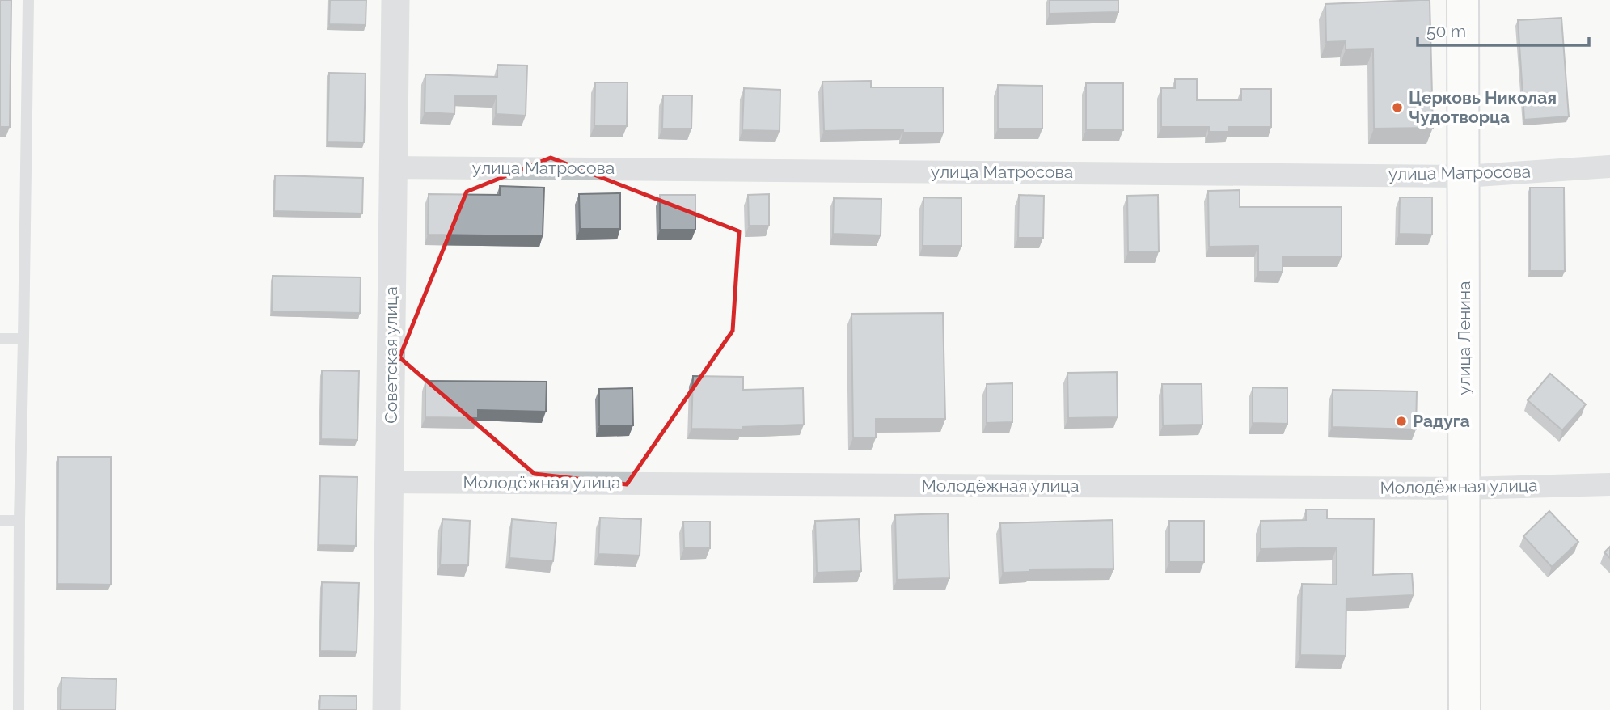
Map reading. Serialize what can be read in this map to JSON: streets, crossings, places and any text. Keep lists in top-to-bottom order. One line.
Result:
{"streets":{"main road":["улица Ленина"],"street":["улица Матросова","Советская улица","Молодёжная улица"]},"crossings":[["улица Матросова","улица Ленина"],["улица Матросова","Советская улица"],["улица Ленина","Молодёжная улица"],["Советская улица","Молодёжная улица"]],"places":["Церковь Николая Чудотворца","Радуга"],"scale_bar":"50 m"}
